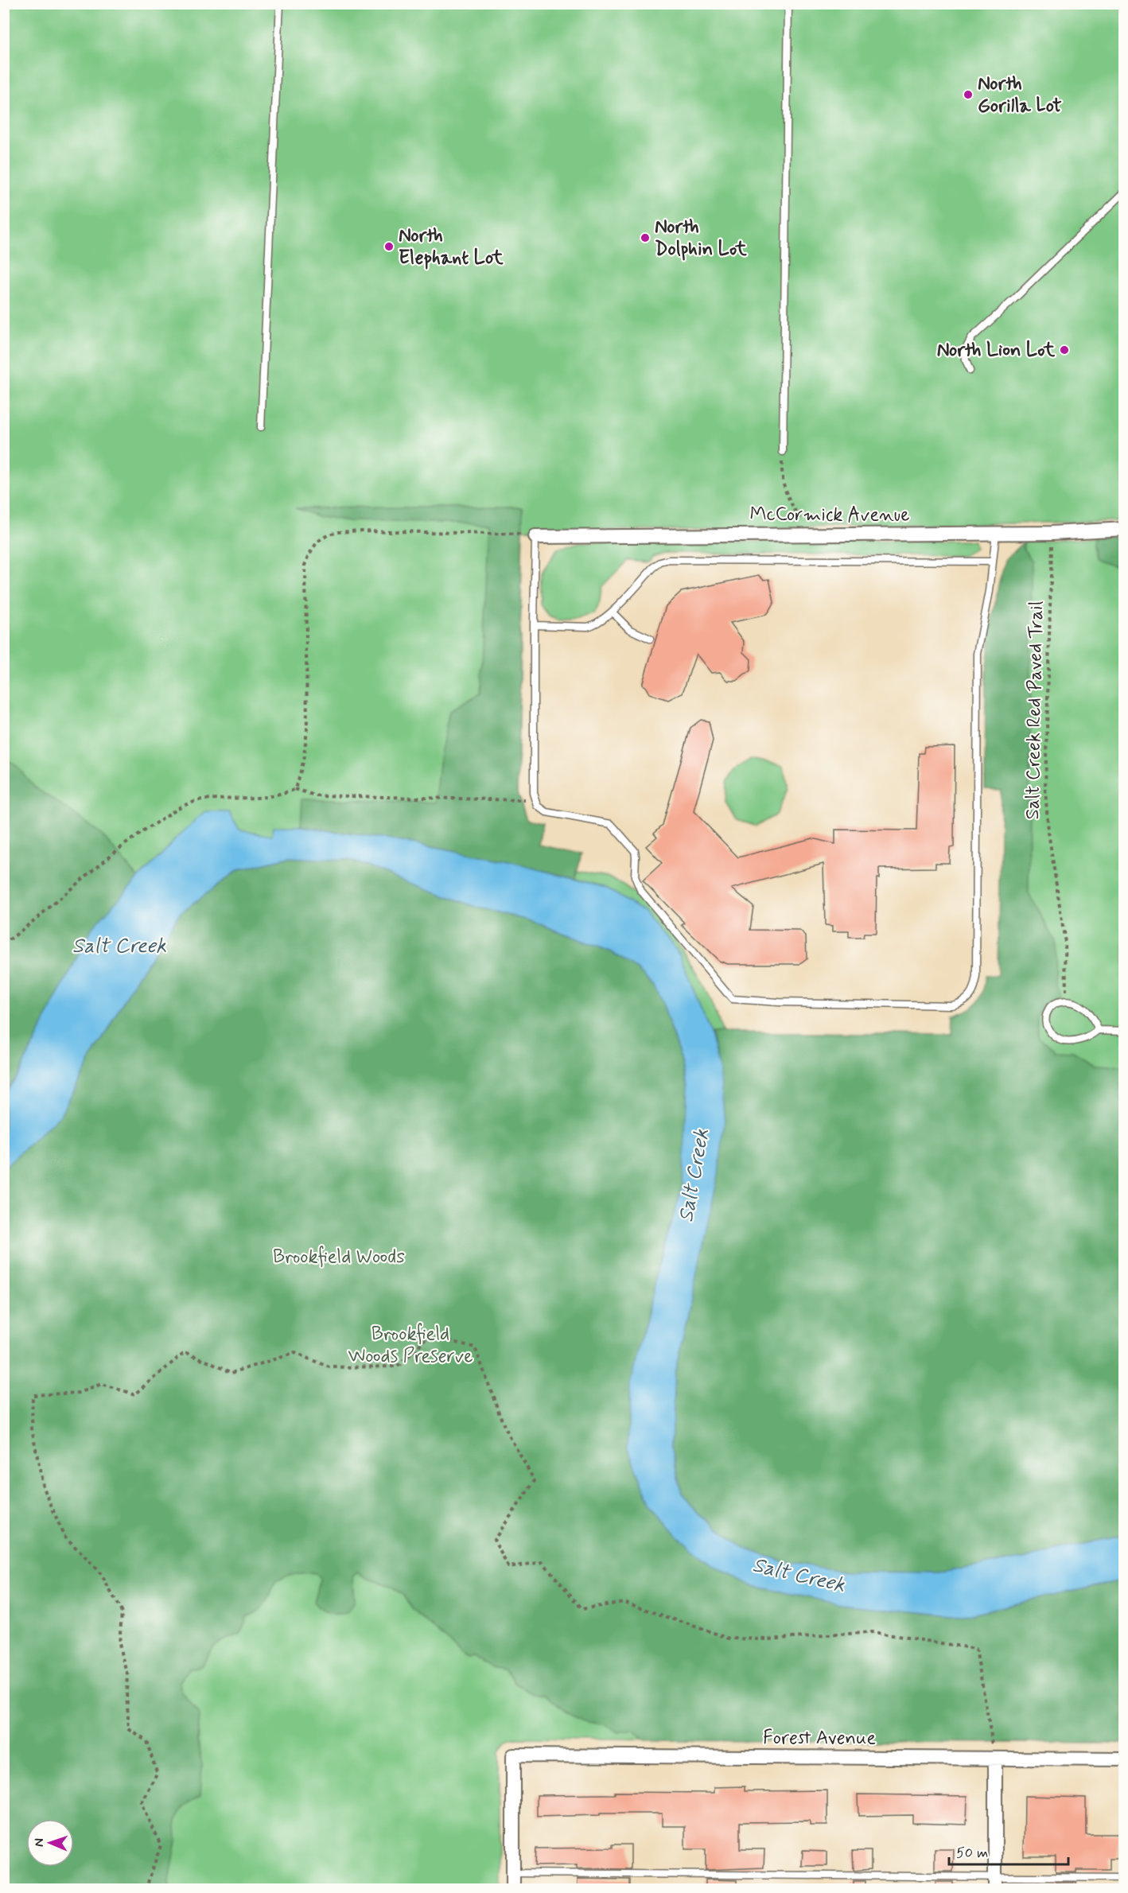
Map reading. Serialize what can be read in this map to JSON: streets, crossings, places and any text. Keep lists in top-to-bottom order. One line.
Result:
{"streets":{"street":["McCormick Avenue","Forest Avenue"],"path":["Salt Creek Red Paved Trail"]},"crossings":[["McCormick Avenue","Salt Creek Red Paved Trail"]],"water":["Salt Creek"],"parks":["Brookfield Woods","Brookfield Woods Preserve"],"places":["North Gorilla Lot","North Dolphin Lot","North Elephant Lot","North Lion Lot"],"scale_bar":"50 m","north":"left"}
